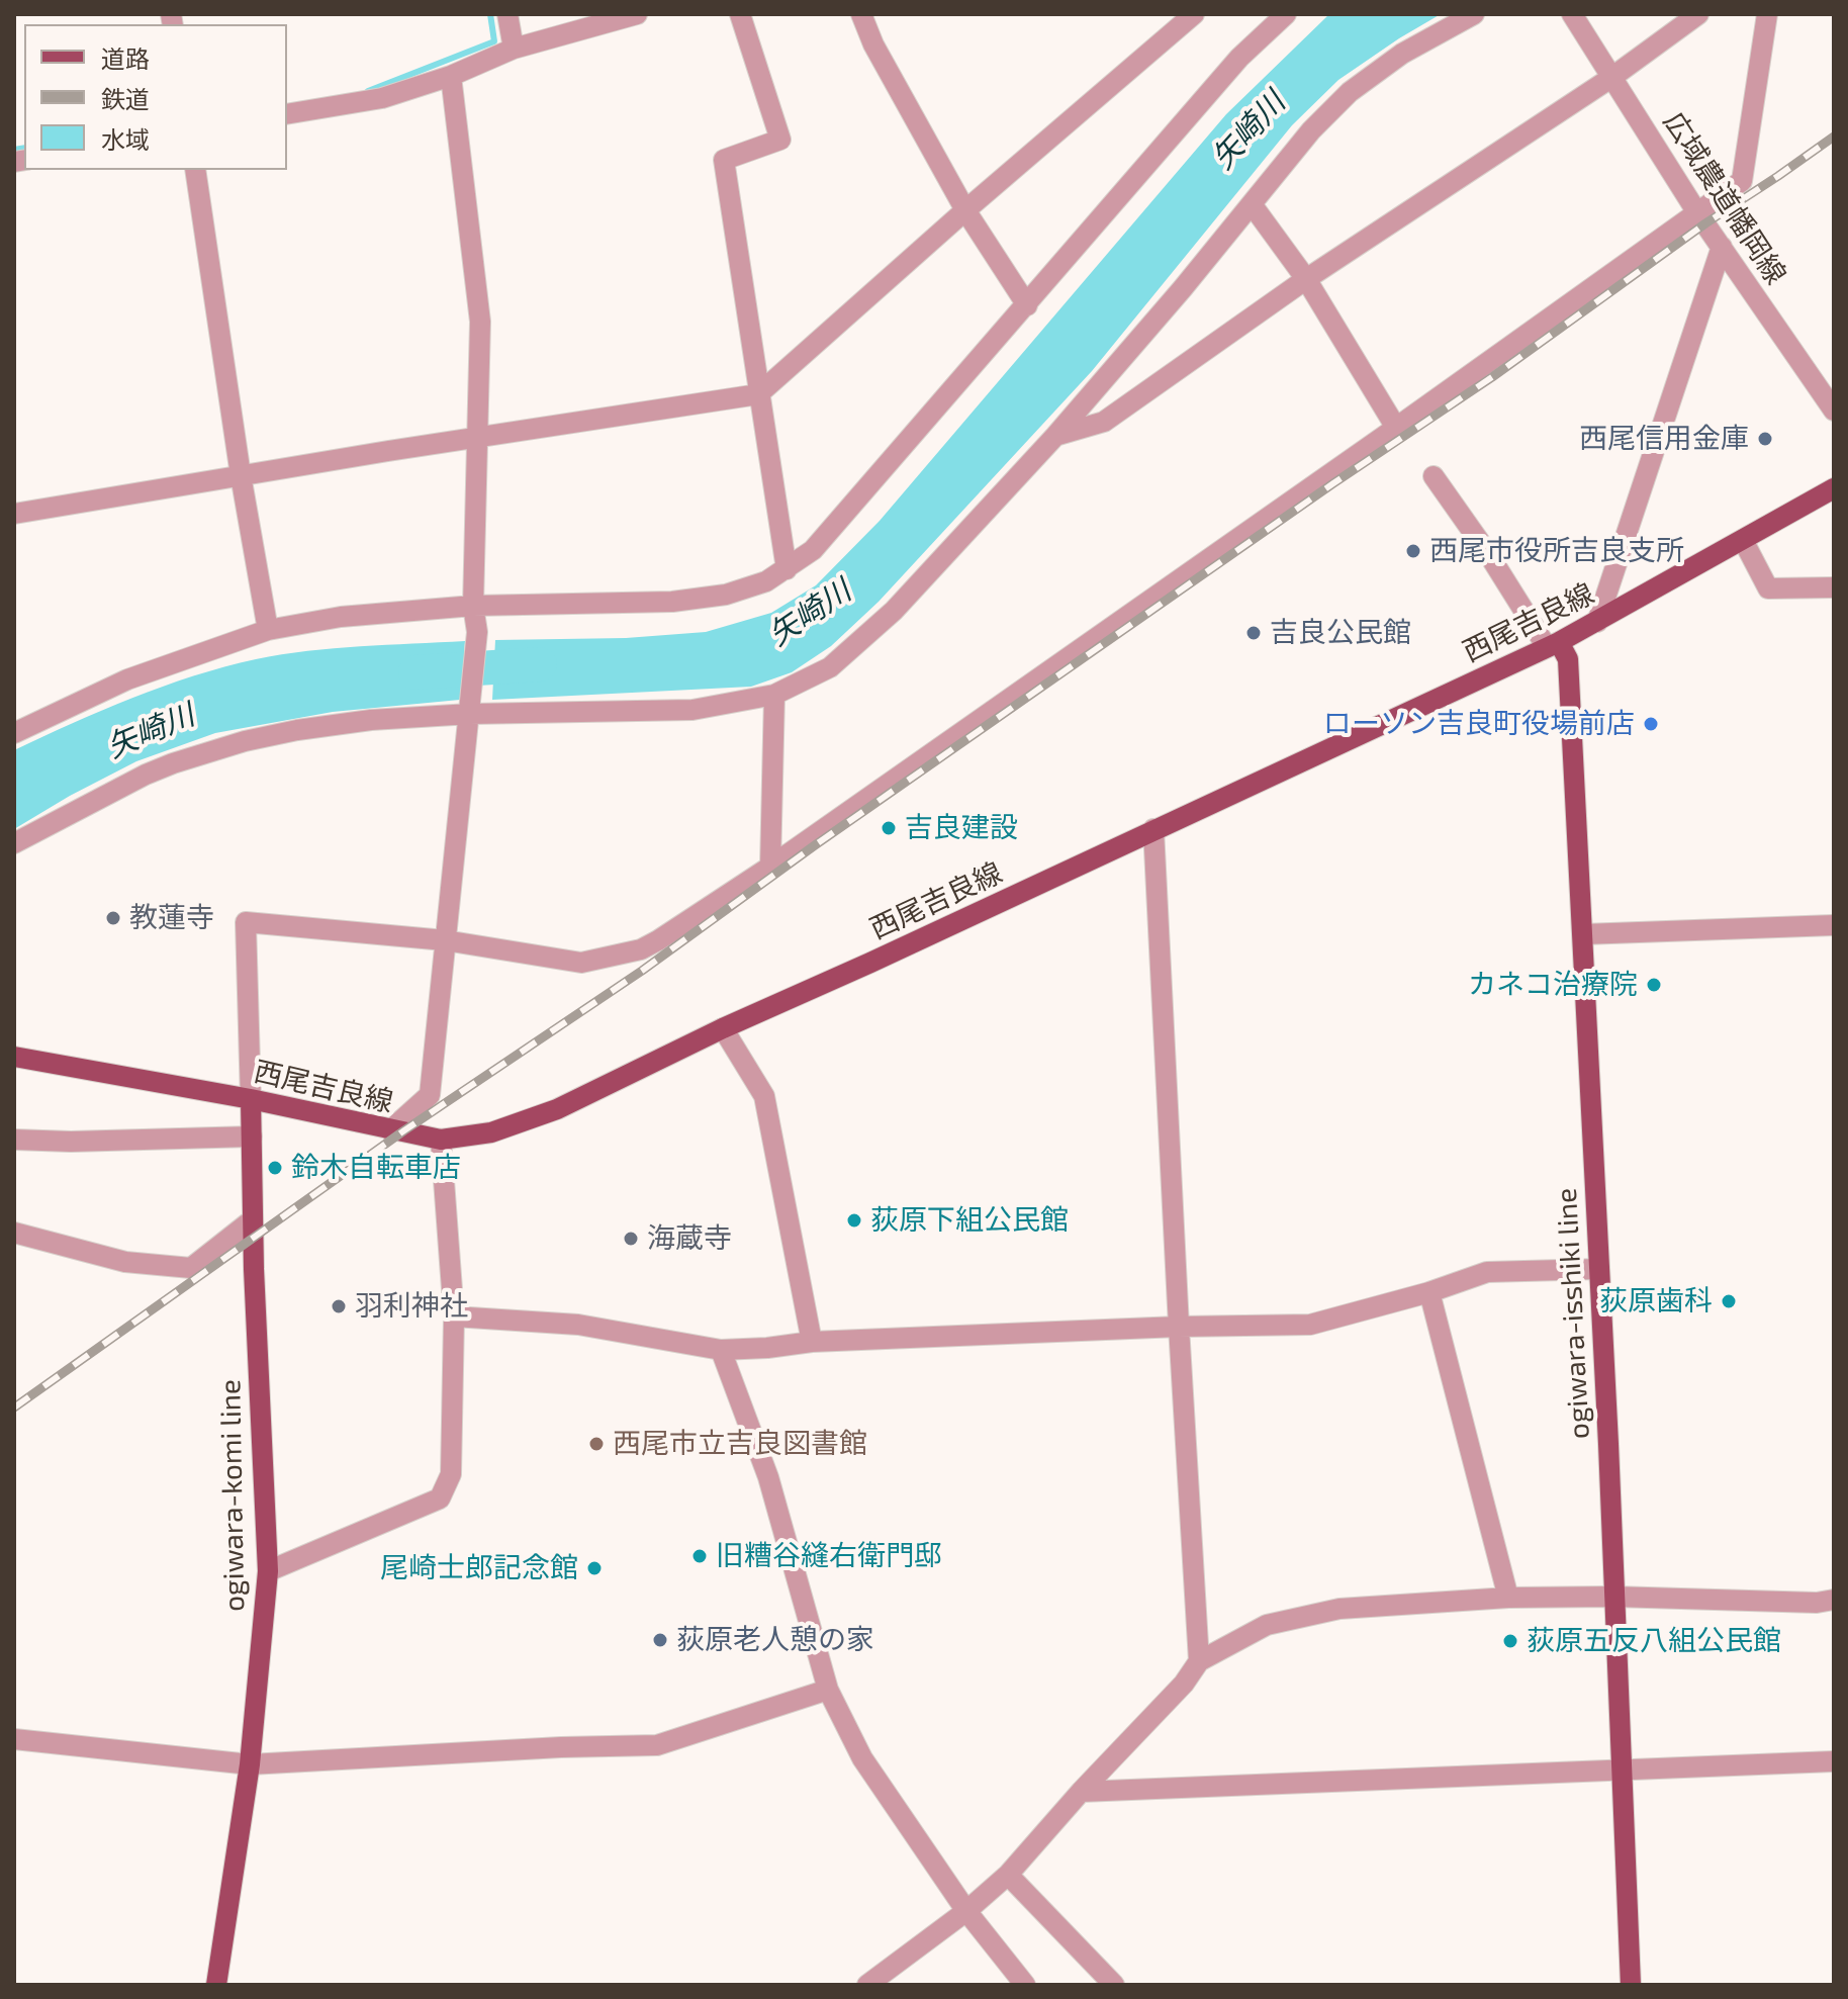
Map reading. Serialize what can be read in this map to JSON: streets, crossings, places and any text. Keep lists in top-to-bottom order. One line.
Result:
{"streets":{"main road":["西尾吉良線","ogiwara-isshiki line","ogiwara-komi line"],"street":["広域農道幡岡線"]},"crossings":[["西尾吉良線","ogiwara-isshiki line"],["西尾吉良線","ogiwara-komi line"]],"water":["矢崎川"],"places":["西尾信用金庫","西尾市役所吉良支所","吉良公民館","ローソン吉良町役場前店","吉良建設","教蓮寺","カネコ治療院","鈴木自転車店","荻原下組公民館","海蔵寺","荻原歯科","羽利神社","西尾市立吉良図書館","旧糟谷縫右衛門邸","尾崎士郎記念館","荻原老人憩の家","荻原五反八組公民館"],"legend":["道路","鉄道","水域"]}
